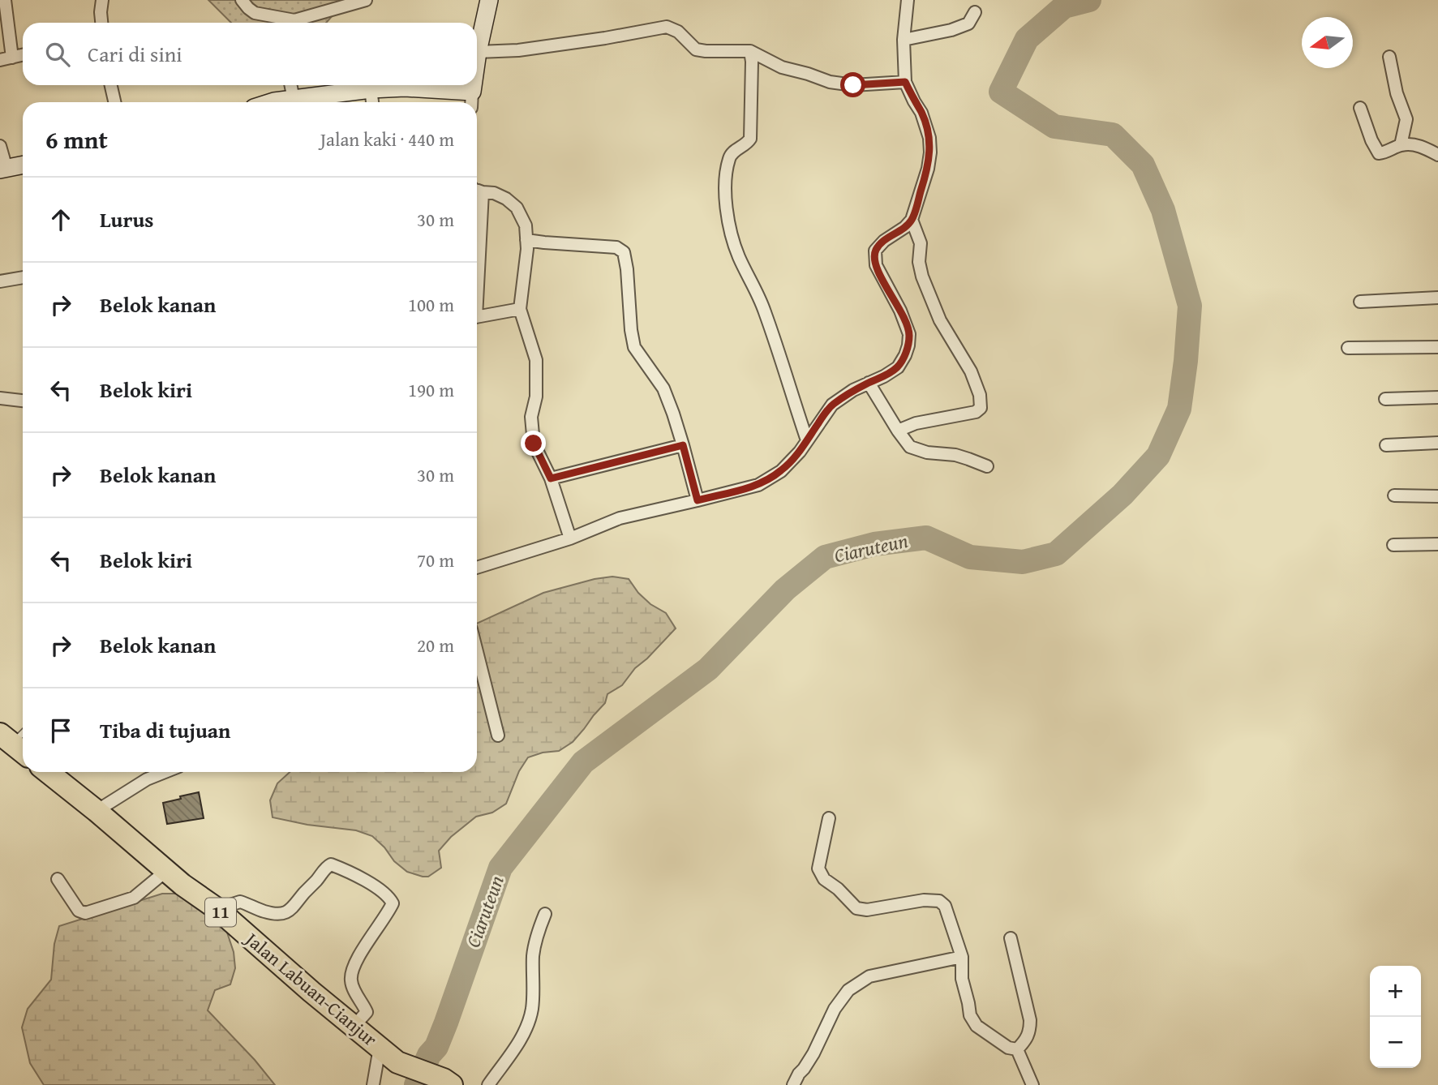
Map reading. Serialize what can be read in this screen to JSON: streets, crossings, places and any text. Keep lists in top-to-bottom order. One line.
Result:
{"streets":{"highway":["11","Jalan Labuan-Cianjur"]},"water":["Ciaruteun"],"north":"left","page":{"search":"Cari di sini","heading":["6 mnt","Jalan kaki · 440 m"],"list":[["Lurus","30 m"],["Belok kanan","100 m"],["Belok kiri","190 m"],["Belok kanan","30 m"],["Belok kiri","70 m"],["Belok kanan","20 m"],"Tiba di tujuan"],"map_buttons":["+","−"]}}
